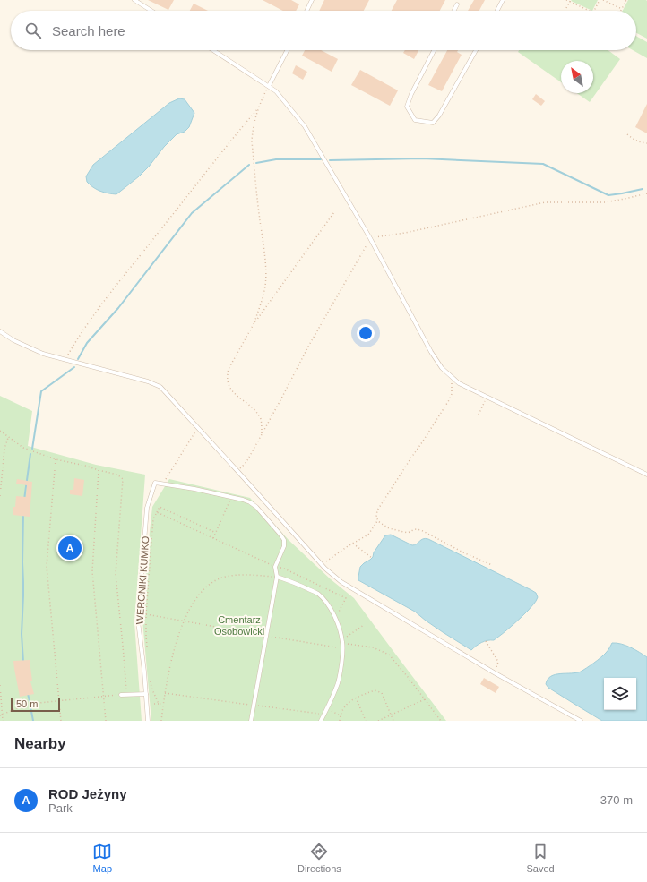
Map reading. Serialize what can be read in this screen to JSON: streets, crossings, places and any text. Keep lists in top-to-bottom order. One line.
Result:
{"streets":{"lane":["WERONIKI KUMKO"]},"parks":["Cmentarz Osobowicki"],"scale_bar":"50 m","north":"top left","page":{"search":"Search here","pins":"A","scale":"50 m","heading":"Nearby","list":[{"mark":"A","name":"ROD Jeżyny","note":"Park","value":"370 m"}],"nav":["Map","Directions","Saved"]}}
